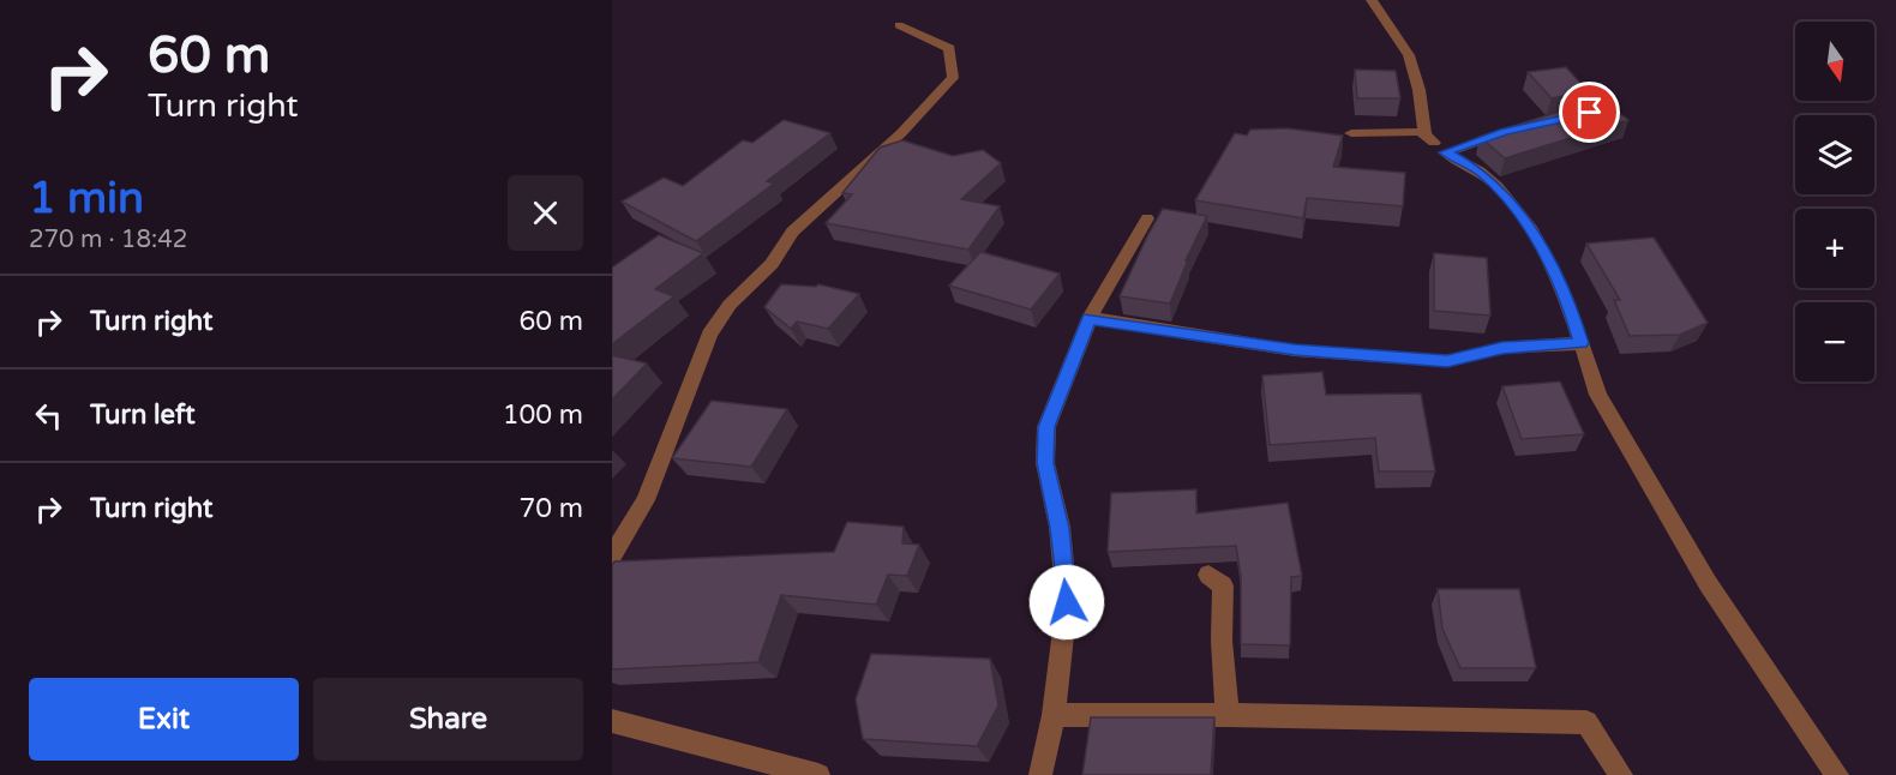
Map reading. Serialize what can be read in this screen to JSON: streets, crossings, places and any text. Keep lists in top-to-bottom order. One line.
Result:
{"north":"bottom","page":{"turn":["60 m","Turn right"],"map_buttons":["+","−"],"heading":["1 min","270 m · 18:42"],"list":[{"name":"Turn right","value":"60 m"},{"name":"Turn left","value":"100 m"},{"name":"Turn right","value":"70 m"}],"buttons":["Exit","Share"]}}
